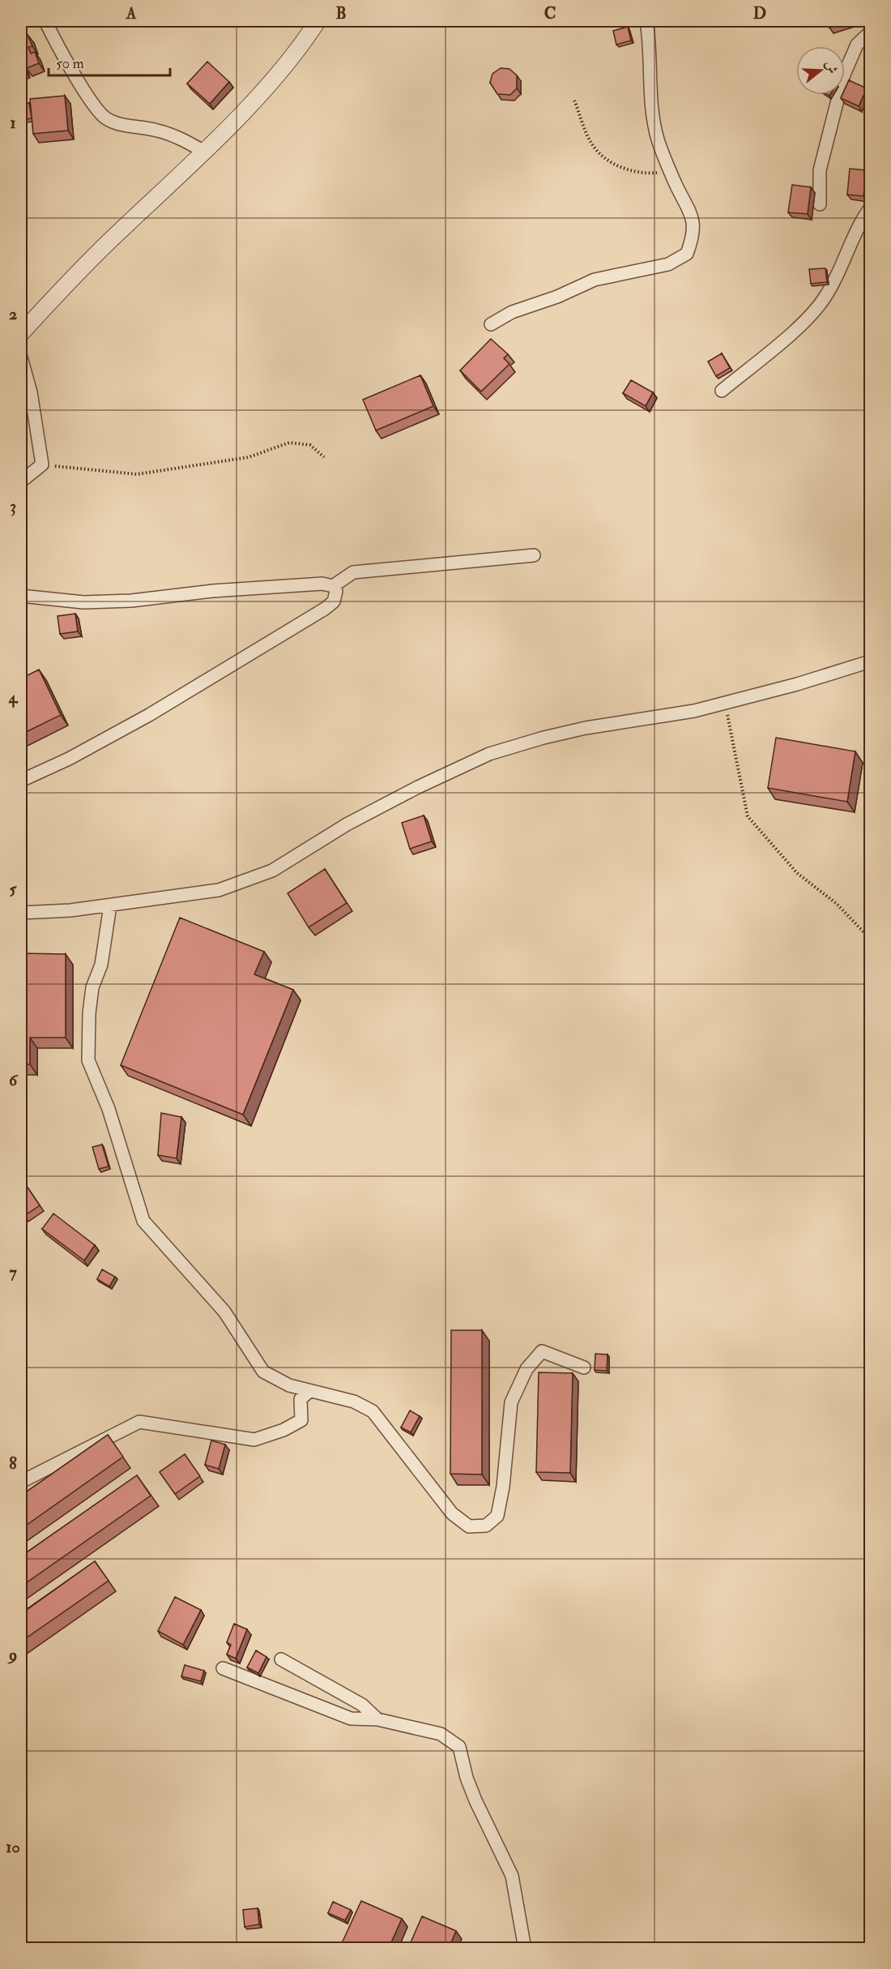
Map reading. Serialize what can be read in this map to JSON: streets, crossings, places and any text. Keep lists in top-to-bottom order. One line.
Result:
{"scale_bar":"50 m","north":"right","grid":{"columns":["A","B","C","D"],"rows":["1","2","3","4","5","6","7","8","9","10"]}}
